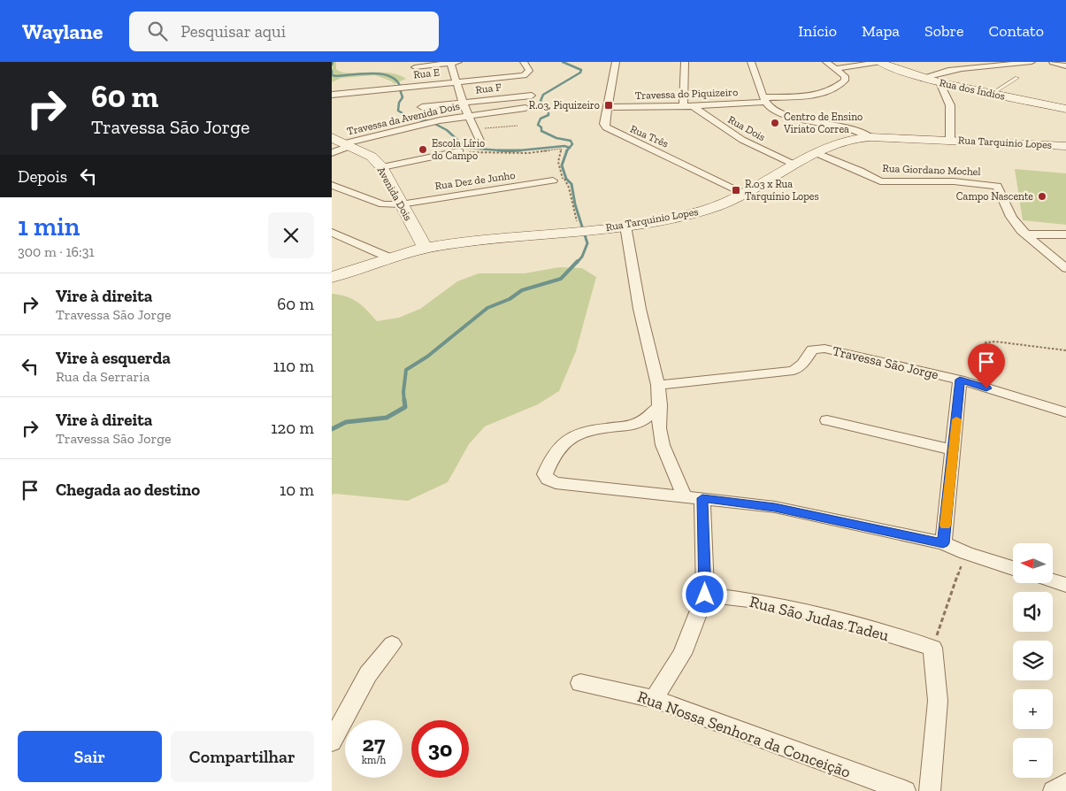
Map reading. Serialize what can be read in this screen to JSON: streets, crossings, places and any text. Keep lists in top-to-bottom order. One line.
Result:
{"streets":{"main road":["Rua dos Índios","Rua Tarquinio Lopes","Avenida Dois"],"street":["Rua E","Rua F","Travessa do Piquizeiro","Travessa da Avenida Dois","Rua Dois","Rua Três","Rua Giordano Mochel","Rua Dez de Junho","Travessa São Jorge","Rua São Judas Tadeu","Rua Nossa Senhora da Conceição"]},"crossings":[["Travessa do Piquizeiro","Rua Dois"],["Travessa do Piquizeiro","Rua Três"],["Travessa da Avenida Dois","Avenida Dois"],["Rua Dois","Rua Tarquinio Lopes"],["Rua Três","Rua Tarquinio Lopes"],["Rua Tarquinio Lopes","Rua Giordano Mochel"],["Rua Tarquinio Lopes","Avenida Dois"],["Rua Dez de Junho","Avenida Dois"]],"places":{"transit":["R.03, Piquizeiro","R.03 x Rua Tarquínio Lopes"],"other":["Centro de Ensino Viriato Correa","Escola Lírio do Campo","Campo Nascente"]},"north":"left","page":{"header":"Waylane","search":"Pesquisar aqui","nav":["Início","Mapa","Sobre","Contato"],"turn":["60 m","Travessa São Jorge"],"then":"Depois","heading":["1 min","300 m · 16:31"],"list":[{"name":"Vire à direita","note":"Travessa São Jorge","value":"60 m"},{"name":"Vire à esquerda","note":"Rua da Serraria","value":"110 m"},{"name":"Vire à direita","note":"Travessa São Jorge","value":"120 m"},{"name":"Chegada ao destino","value":"10 m"}],"map_buttons":["+","−"],"speed":"27 km/h","limit":"30","buttons":["Sair","Compartilhar"]}}
